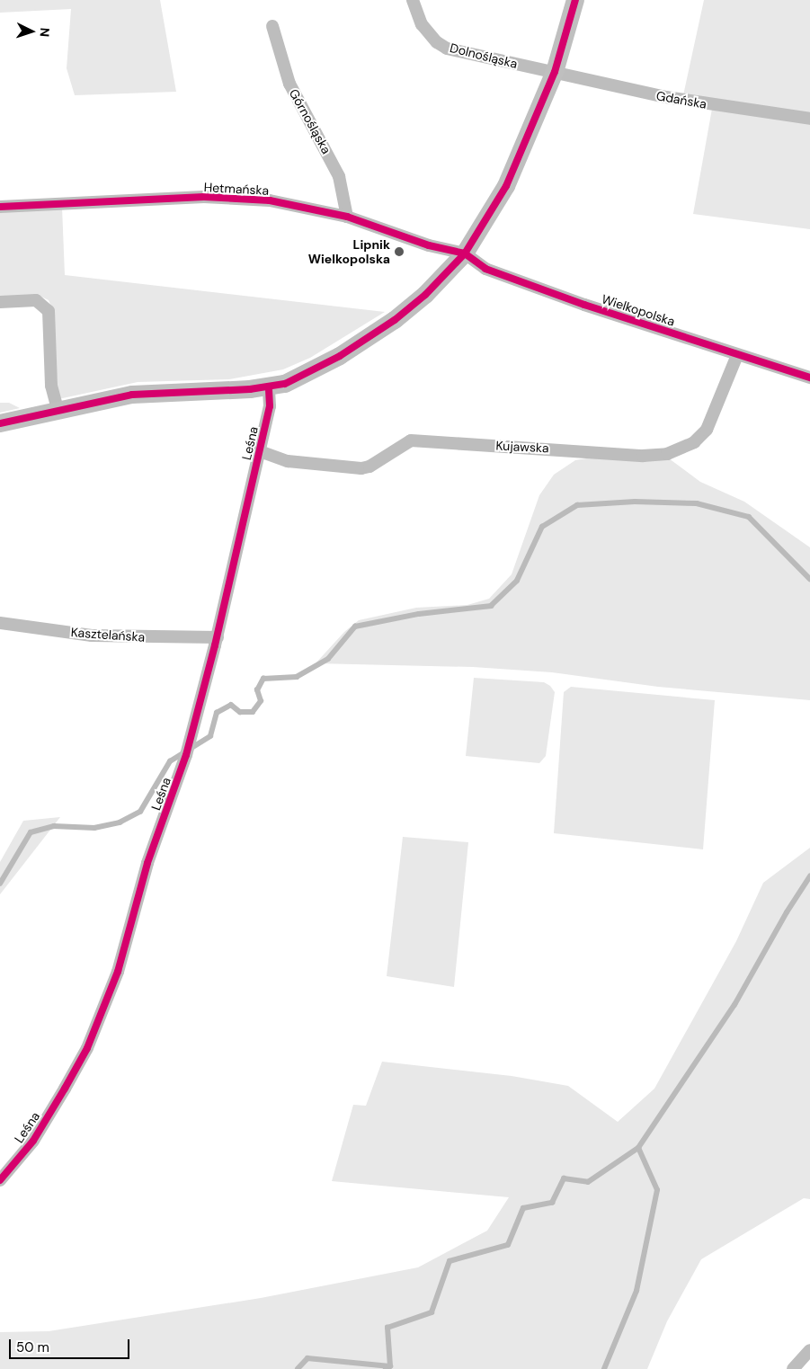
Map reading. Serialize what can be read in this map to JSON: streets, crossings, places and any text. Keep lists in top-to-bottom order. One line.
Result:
{"streets":{"street":["Dolnośląska","Gdańska","Górnośląska","Hetmańska","Wielkopolska","Leśna","Kujawska","Kasztelańska"]},"crossings":[["Dolnośląska","Gdańska"],["Górnośląska","Hetmańska"],["Hetmańska","Wielkopolska"],["Wielkopolska","Kujawska"],["Leśna","Kujawska"],["Leśna","Kasztelańska"]],"places":["Lipnik Wielkopolska"],"scale_bar":"50 m","north":"right"}
